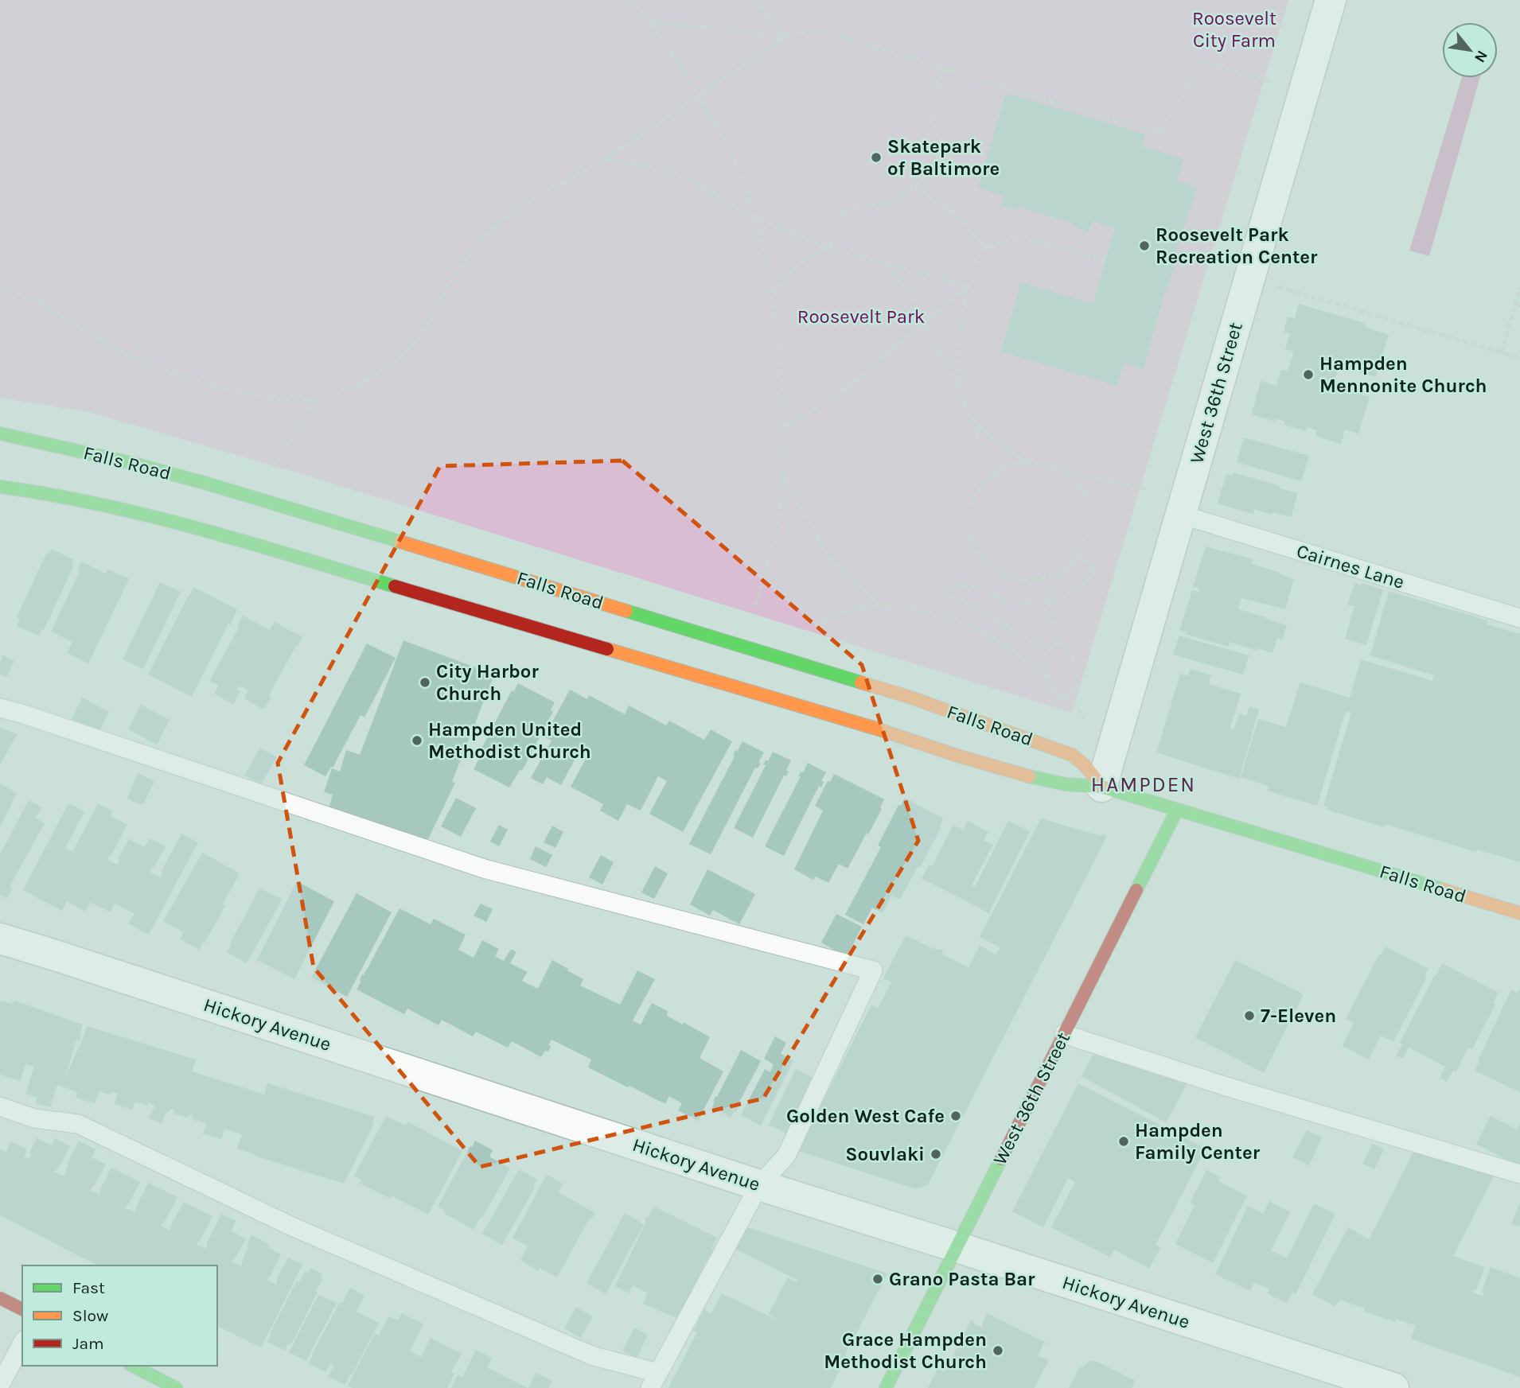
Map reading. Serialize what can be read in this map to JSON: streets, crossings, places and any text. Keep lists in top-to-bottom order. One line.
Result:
{"streets":{"main road":["West 36th Street","Falls Road"],"street":["Hickory Avenue"],"lane":["Cairnes Lane"]},"crossings":[["West 36th Street","Falls Road"],["West 36th Street","Cairnes Lane"],["West 36th Street","Hickory Avenue"]],"districts":["HAMPDEN"],"parks":["Roosevelt City Farm","Roosevelt Park"],"places":["Skatepark of Baltimore","Roosevelt Park Recreation Center","Hampden Mennonite Church","City Harbor Church","Hampden United Methodist Church","7-Eleven","Golden West Cafe","Hampden Family Center","Souvlaki","Grano Pasta Bar","Grace Hampden Methodist Church"],"legend":["Fast","Slow","Jam"],"north":"bottom right"}
